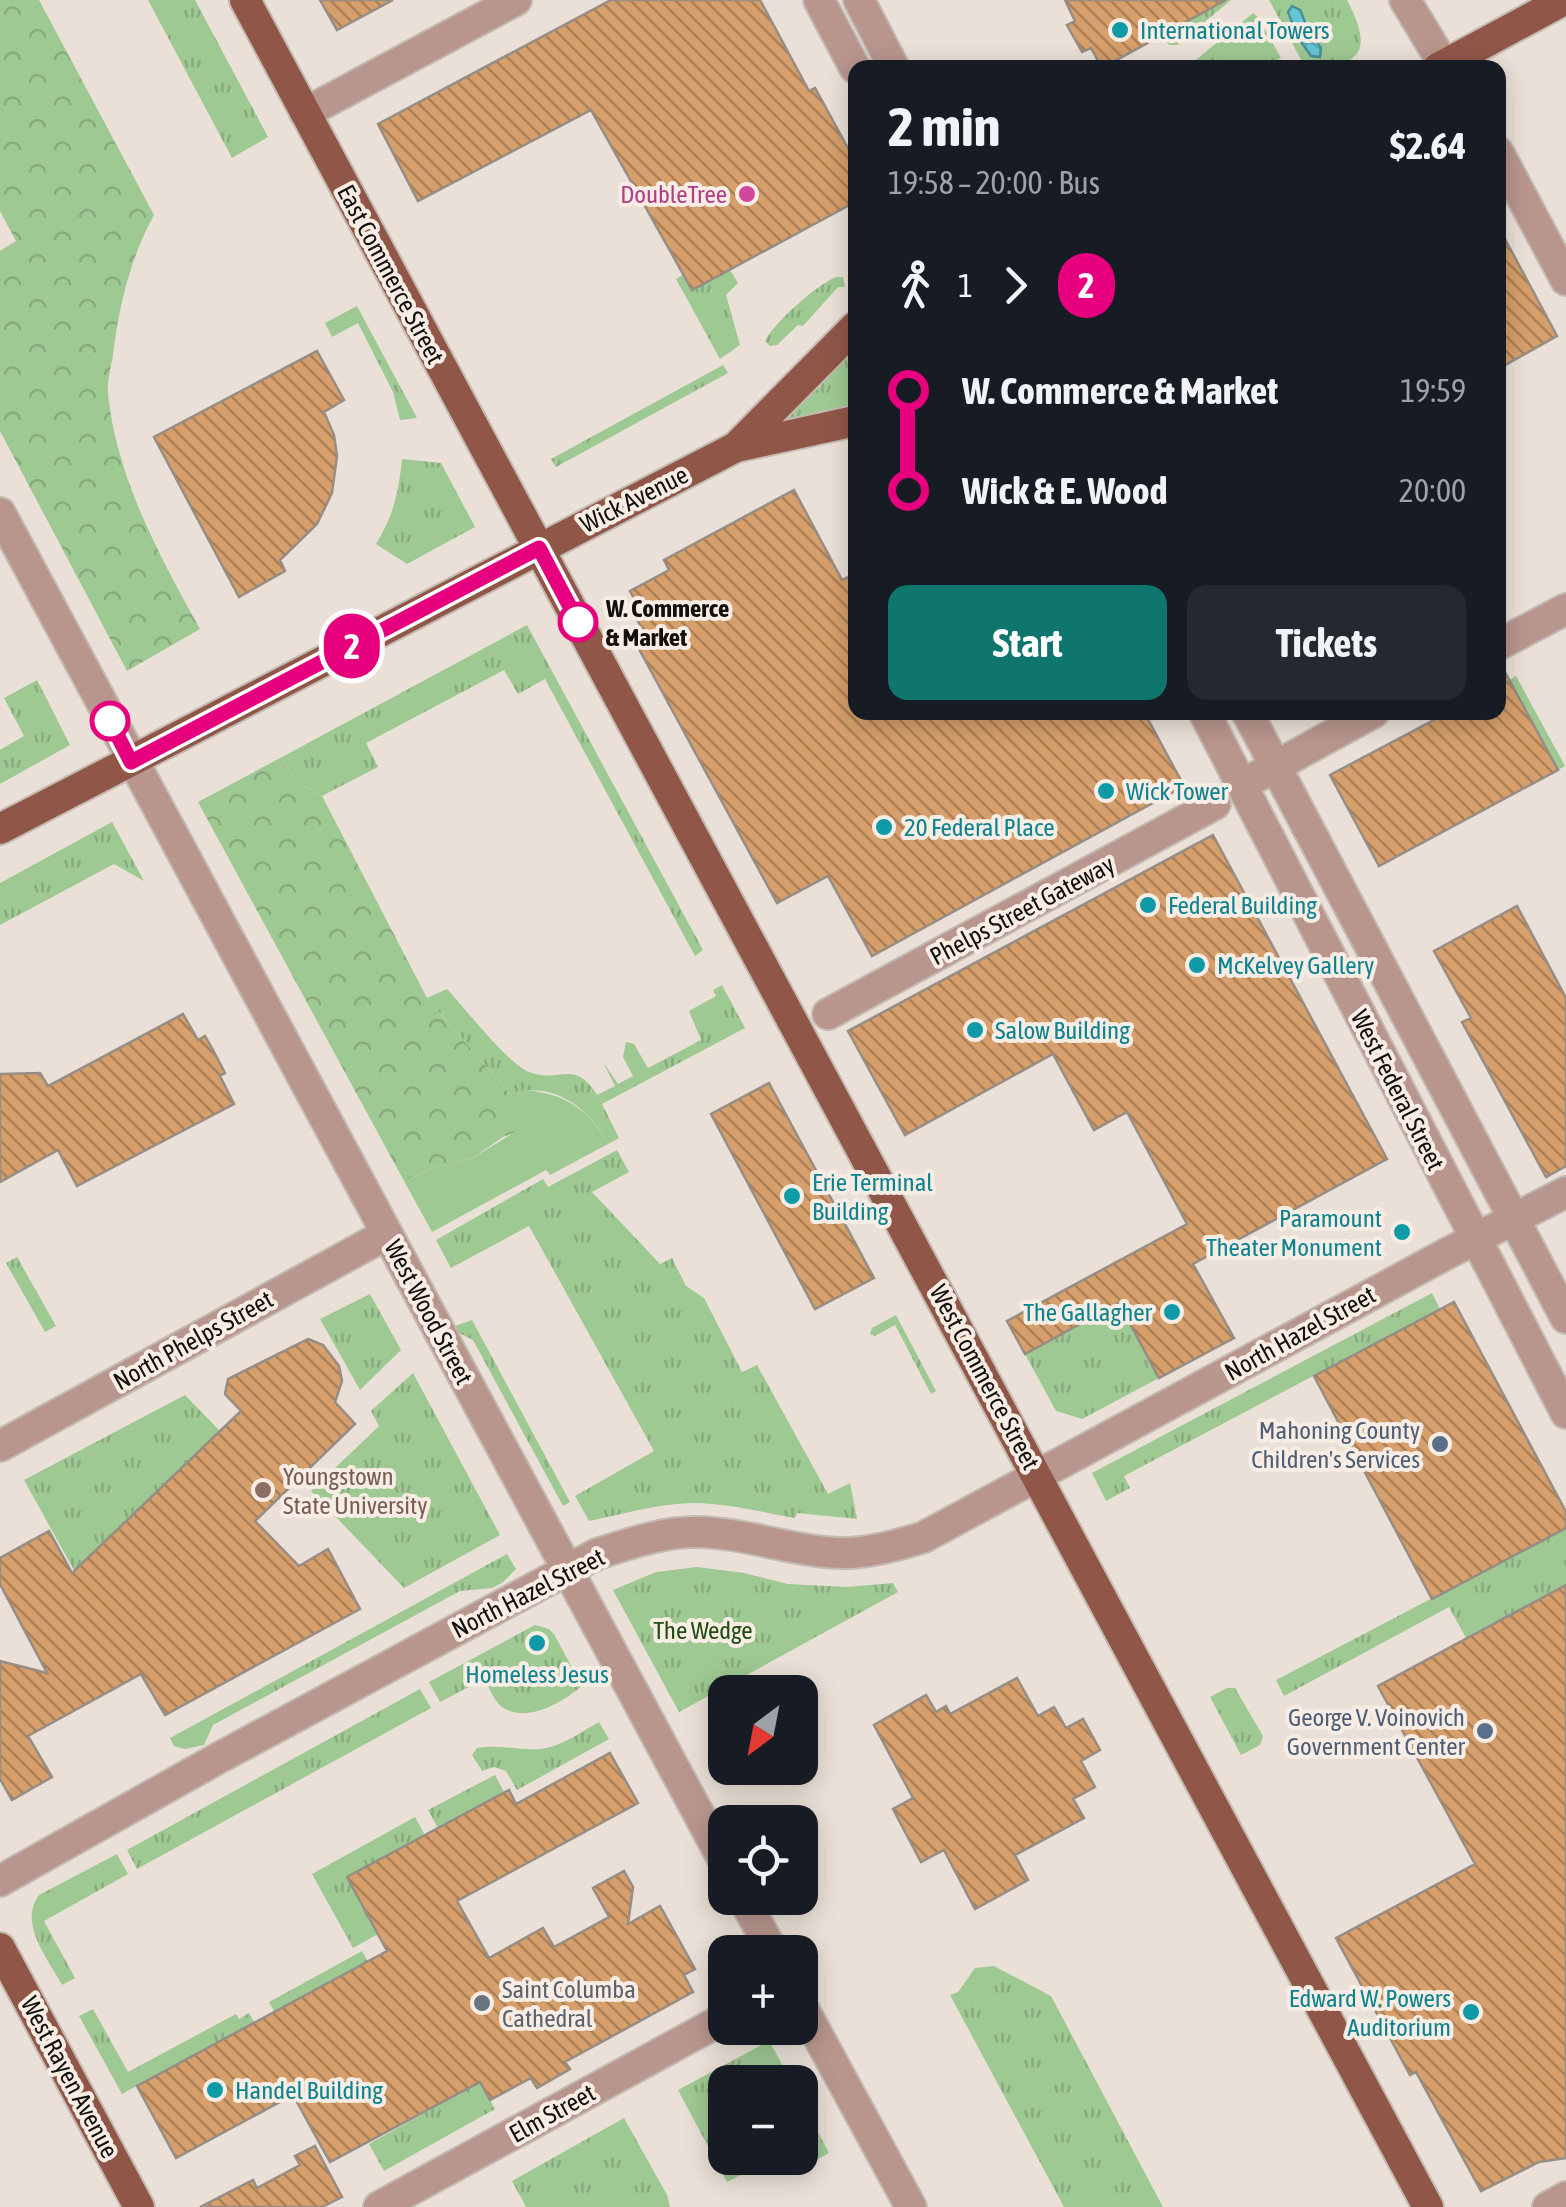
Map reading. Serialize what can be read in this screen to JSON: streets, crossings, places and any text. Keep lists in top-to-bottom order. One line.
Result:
{"streets":{"main road":["East Commerce Street","Wick Avenue","West Commerce Street","West Rayen Avenue"],"street":["Phelps Street Gateway","West Federal Street","West Wood Street","North Hazel Street","North Phelps Street","Elm Street"]},"crossings":[["East Commerce Street","Wick Avenue"],["East Commerce Street","West Commerce Street"],["Wick Avenue","West Wood Street"],["Wick Avenue","West Commerce Street"],["West Federal Street","North Hazel Street"],["West Wood Street","North Hazel Street"],["West Wood Street","North Phelps Street"],["North Hazel Street","West Commerce Street"]],"parks":["The Wedge"],"places":["International Towers","DoubleTree","W. Commerce & Market","Wick Tower","20 Federal Place","Federal Building","McKelvey Gallery","Salow Building","Erie Terminal Building","Paramount Theater Monument","The Gallagher","Mahoning County Children's Services","Youngstown State University","Homeless Jesus","George V. Voinovich Government Center","Saint Columba Cathedral","Edward W. Powers Auditorium","Handel Building"],"lines":["bus line 2"],"north":"bottom left","page":{"on_map":"2","heading":["2 min","19:58 – 20:00 · Bus","$2.64"],"legs":["1","2"],"list":[{"name":"W. Commerce & Market","value":"19:59"},{"name":"Wick & E. Wood","value":"20:00"}],"buttons":["Start","Tickets"],"map_buttons":["+","−"]}}
